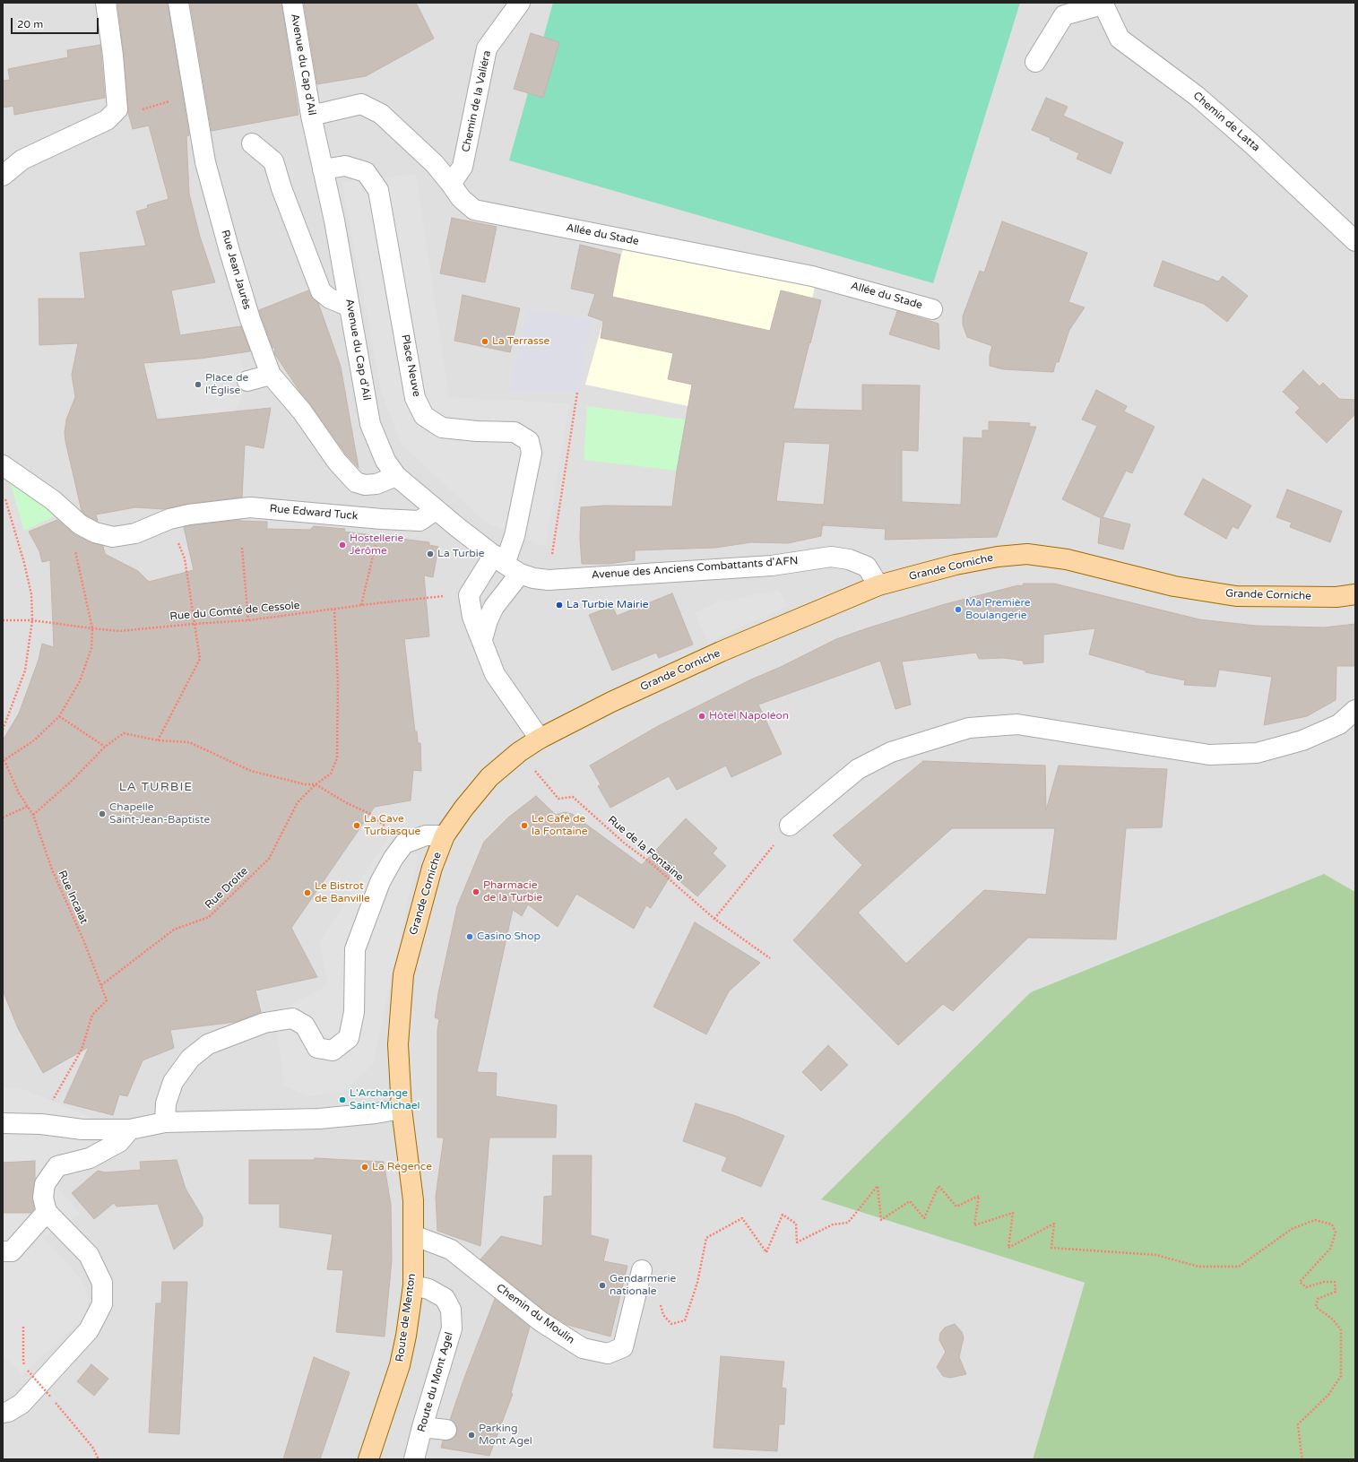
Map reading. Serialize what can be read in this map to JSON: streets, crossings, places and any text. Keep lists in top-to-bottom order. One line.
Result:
{"streets":{"main road":["Grande Corniche","Route de Menton"],"street":["Avenue du Cap d'Ail","Chemin de la Valiéra","Chemin de Latta","Allée du Stade","Rue Jean Jaurès","Place Neuve","Rue Edward Tuck","Avenue des Anciens Combattants d'AFN","Chemin du Moulin","Route du Mont Agel"],"path":["Rue du Comté de Cessole","Rue de la Fontaine","Rue Droite","Rue Incalat"]},"crossings":[["Avenue du Cap d'Ail","Allée du Stade"],["Avenue du Cap d'Ail","Rue Jean Jaurès"],["Avenue du Cap d'Ail","Place Neuve"],["Avenue du Cap d'Ail","Rue Edward Tuck"],["Avenue du Cap d'Ail","Avenue des Anciens Combattants d'AFN"],["Chemin de la Valiéra","Allée du Stade"],["Place Neuve","Avenue des Anciens Combattants d'AFN"],["Grande Corniche","Avenue des Anciens Combattants d'AFN"],["Grande Corniche","Rue de la Fontaine"],["Grande Corniche","Chemin du Moulin"],["Grande Corniche","Route de Menton"],["Rue du Comté de Cessole","Rue Droite"],["Rue Droite","Rue Incalat"],["Chemin du Moulin","Route de Menton"],["Route de Menton","Route du Mont Agel"]],"districts":["LA TURBIE"],"places":["La Terrasse","Place de l'Église","Hostellerie Jérôme","La Turbie","La Turbie Mairie","Ma Première Boulangerie","Hôtel Napoléon","Chapelle Saint-Jean-Baptiste","La Cave Turbiasque","Le Café de la Fontaine","Pharmacie de la Turbie","Le Bistrot de Banville","Casino Shop","L'Archange Saint-Michael","La Régence","Gendarmerie nationale","Parking Mont Agel"],"scale_bar":"20 m"}
